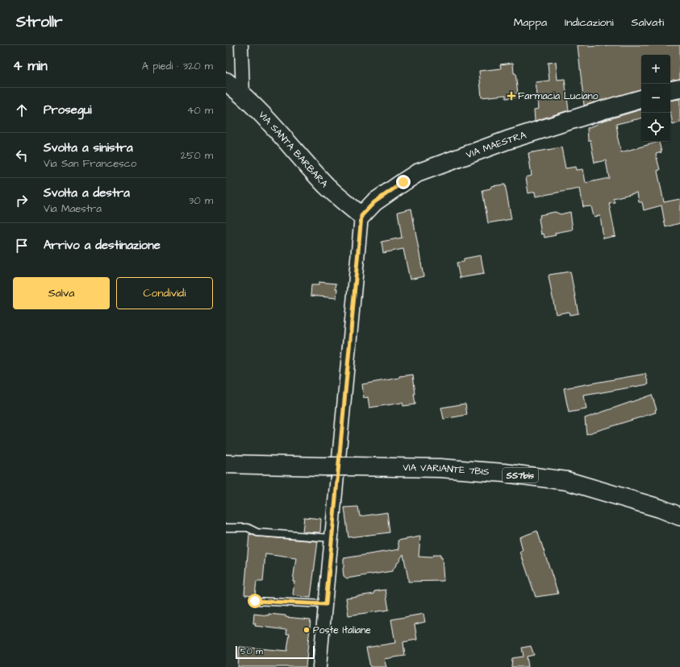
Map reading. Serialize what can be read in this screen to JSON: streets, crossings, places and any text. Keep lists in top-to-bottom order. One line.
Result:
{"streets":{"street":["VIA MAESTRA","VIA SANTA BARBARA","VIA VARIANTE 7BIS","SS7bis"]},"crossings":[["VIA MAESTRA","VIA SANTA BARBARA"]],"places":{"health":["Farmacia Luciano"],"other":["Poste Italiane"]},"scale_bar":"50 m","page":{"header":"Strollr","nav":["Mappa","Indicazioni","Salvati"],"heading":["4 min","A piedi · 320 m"],"map_buttons":["+","−"],"list":[["Prosegui","40 m"],["Svolta a sinistra","Via San Francesco","250 m"],["Svolta a destra","Via Maestra","30 m"],"Arrivo a destinazione"],"buttons":["Salva","Condividi"],"scale":"50 m"}}
